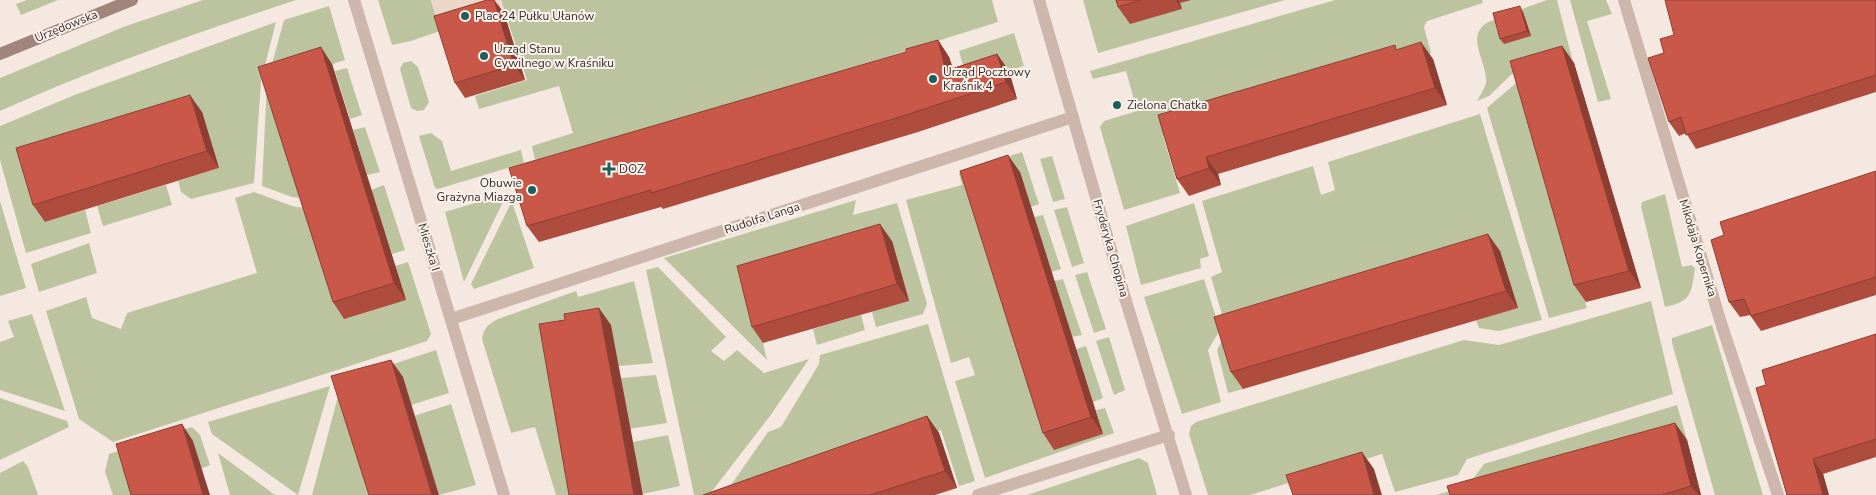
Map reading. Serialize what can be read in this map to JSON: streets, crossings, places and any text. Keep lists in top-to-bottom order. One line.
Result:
{"streets":{"street":["Urzędowska","Rudolfa Langa","Mieszka I","Fryderyka Chopina","Mikołaja Kopernika"]},"crossings":[["Rudolfa Langa","Mieszka I"],["Rudolfa Langa","Fryderyka Chopina"]],"places":{"other":["Plac 24 Pułku Ułanów","Urząd Stanu Cywilnego w Kraśniku","Urząd Pocztowy Kraśnik 4","Zielona Chatka","Obuwie Grażyna Miazga"],"health":["DOZ"]}}
